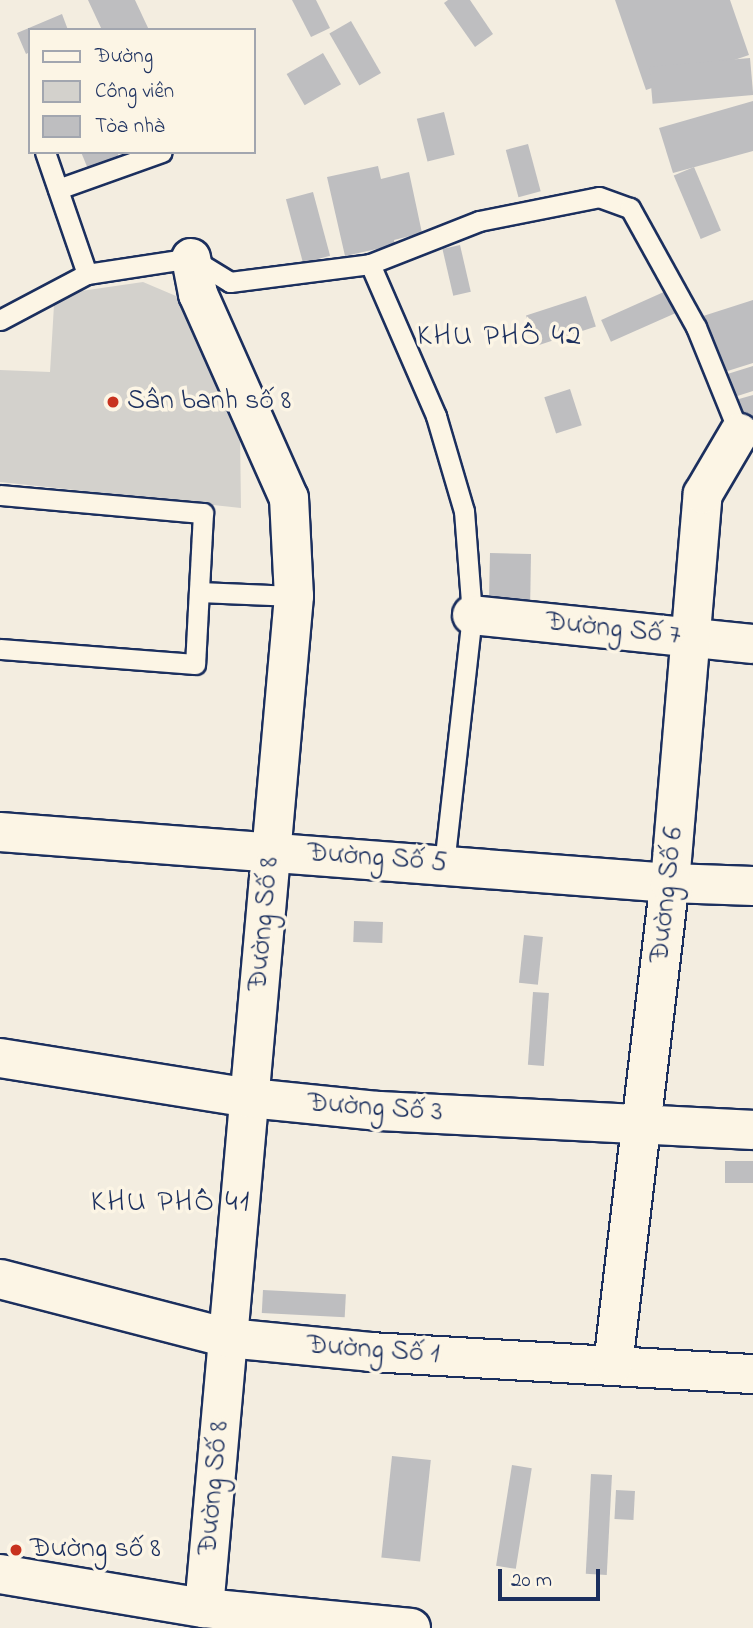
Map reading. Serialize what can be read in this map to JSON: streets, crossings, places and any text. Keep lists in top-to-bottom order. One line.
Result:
{"streets":{"street":["Đường Số 7","Đường Số 5","Đường Số 6","Đường Số 8","Đường Số 3","Đường Số 1"]},"crossings":[["Đường Số 7","Đường Số 6"],["Đường Số 5","Đường Số 6"],["Đường Số 5","Đường Số 8"],["Đường Số 6","Đường Số 3"],["Đường Số 6","Đường Số 1"],["Đường Số 8","Đường Số 3"],["Đường Số 8","Đường Số 1"]],"districts":["KHU PHỐ 42","KHU PHỐ 41"],"places":["Sân banh số 8","Đường số 8"],"legend":["Đường","Công viên","Tòa nhà"],"scale_bar":"20 m"}
